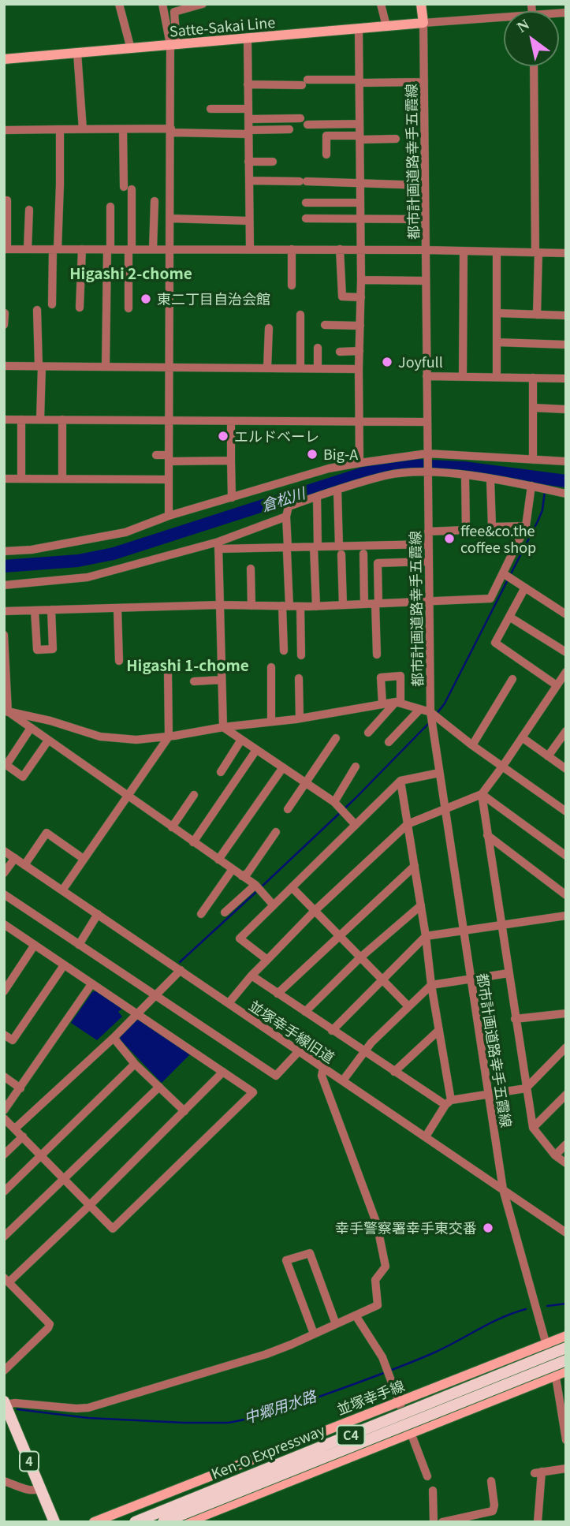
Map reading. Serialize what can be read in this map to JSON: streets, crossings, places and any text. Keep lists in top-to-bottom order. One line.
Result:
{"streets":{"highway":["C4","Ken-O Expressway","4"],"main road":["Satte-Sakai Line","並塚幸手線"],"street":["都市計画道路幸手五霞線","並塚幸手線旧道"]},"crossings":[["Satte-Sakai Line","都市計画道路幸手五霞線"],["都市計画道路幸手五霞線","並塚幸手線旧道"],["都市計画道路幸手五霞線","並塚幸手線"]],"districts":["Higashi 2-chome","Higashi 1-chome"],"water":["倉松川","中郷用水路"],"places":["東二丁目自治会館","Joyfull","エルドベーレ","Big-A","ffee&co.the coffee shop","幸手警察署幸手東交番"],"north":"top left"}
